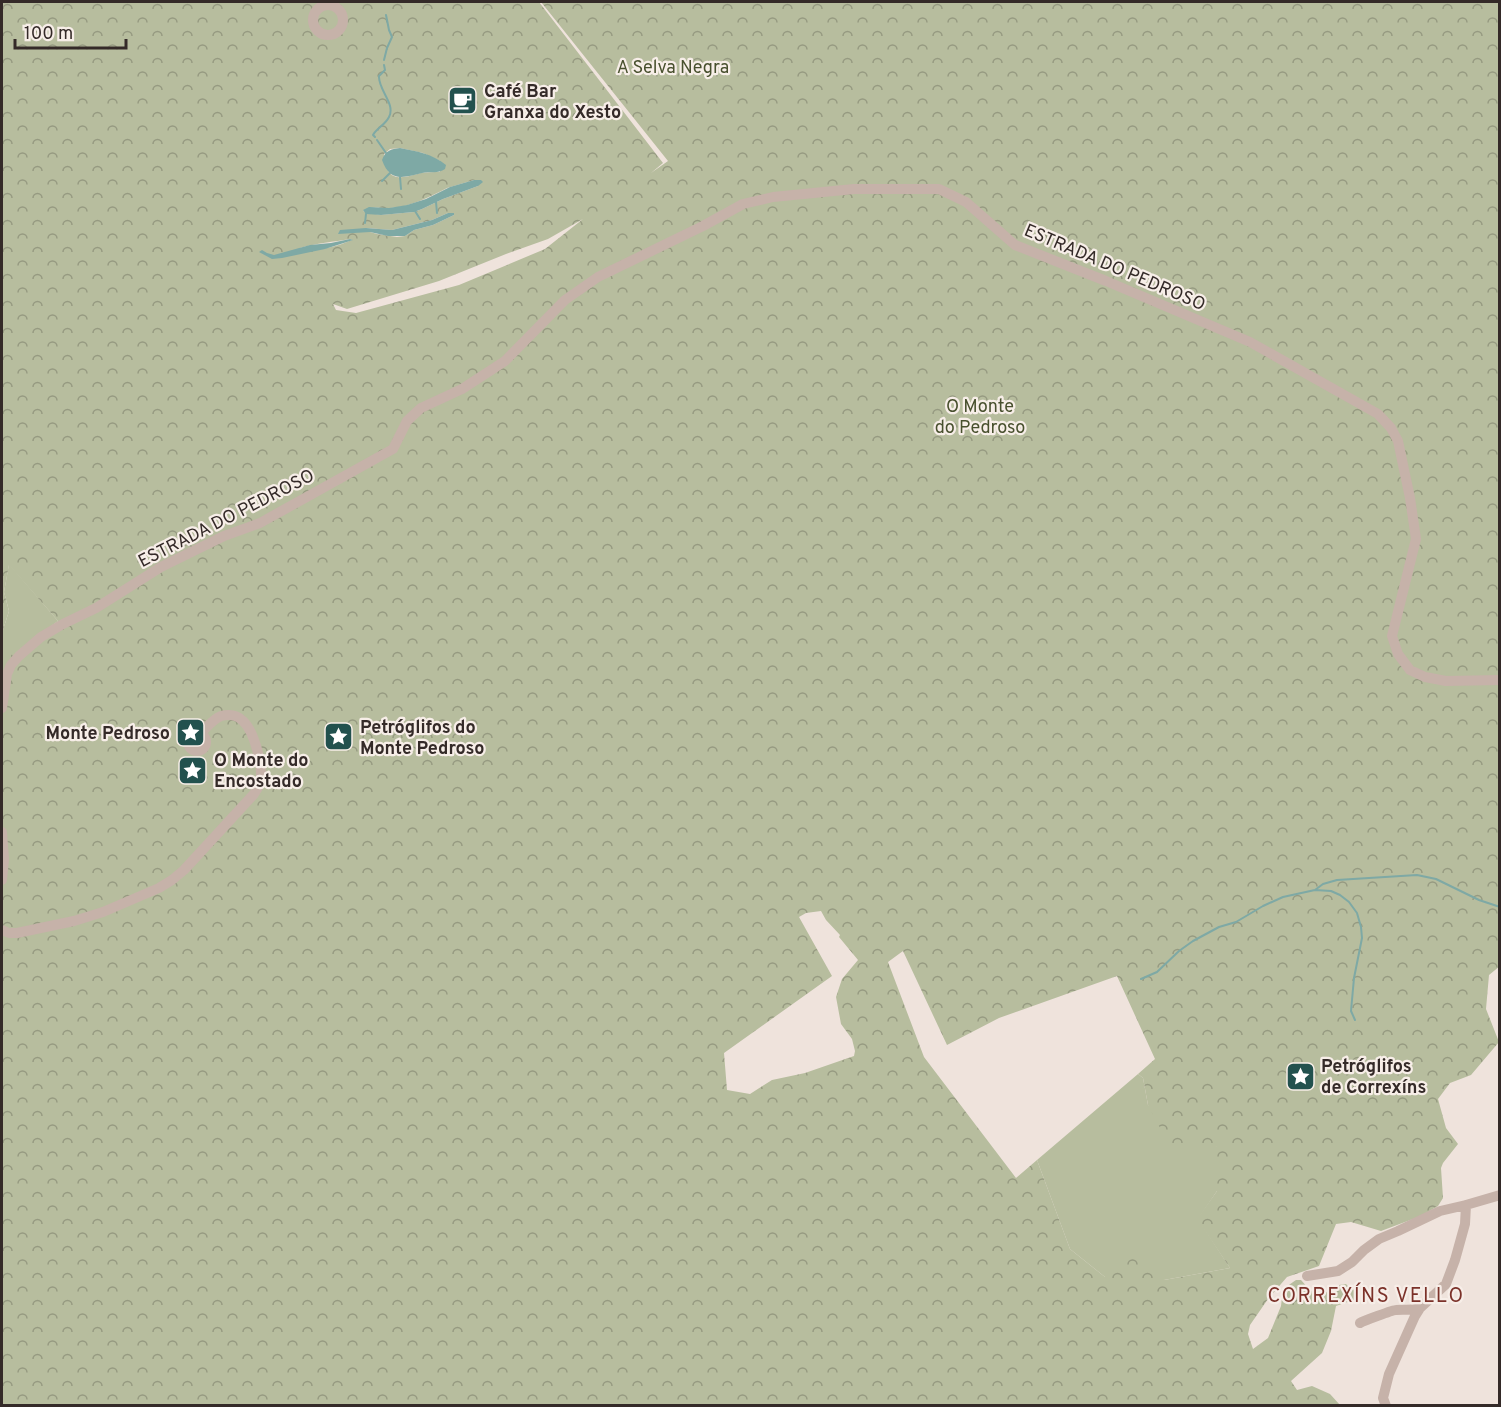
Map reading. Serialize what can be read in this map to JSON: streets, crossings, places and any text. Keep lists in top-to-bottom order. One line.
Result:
{"streets":{"street":["ESTRADA DO PEDROSO"]},"districts":["CORREXÍNS VELLO"],"parks":["A Selva Negra","O Monte do Pedroso"],"places":{"cafe":["Café Bar Granxa do Xesto"],"place":["Monte Pedroso","Petróglifos do Monte Pedroso","O Monte do Encostado","Petróglifos de Correxíns"]},"scale_bar":"100 m"}
